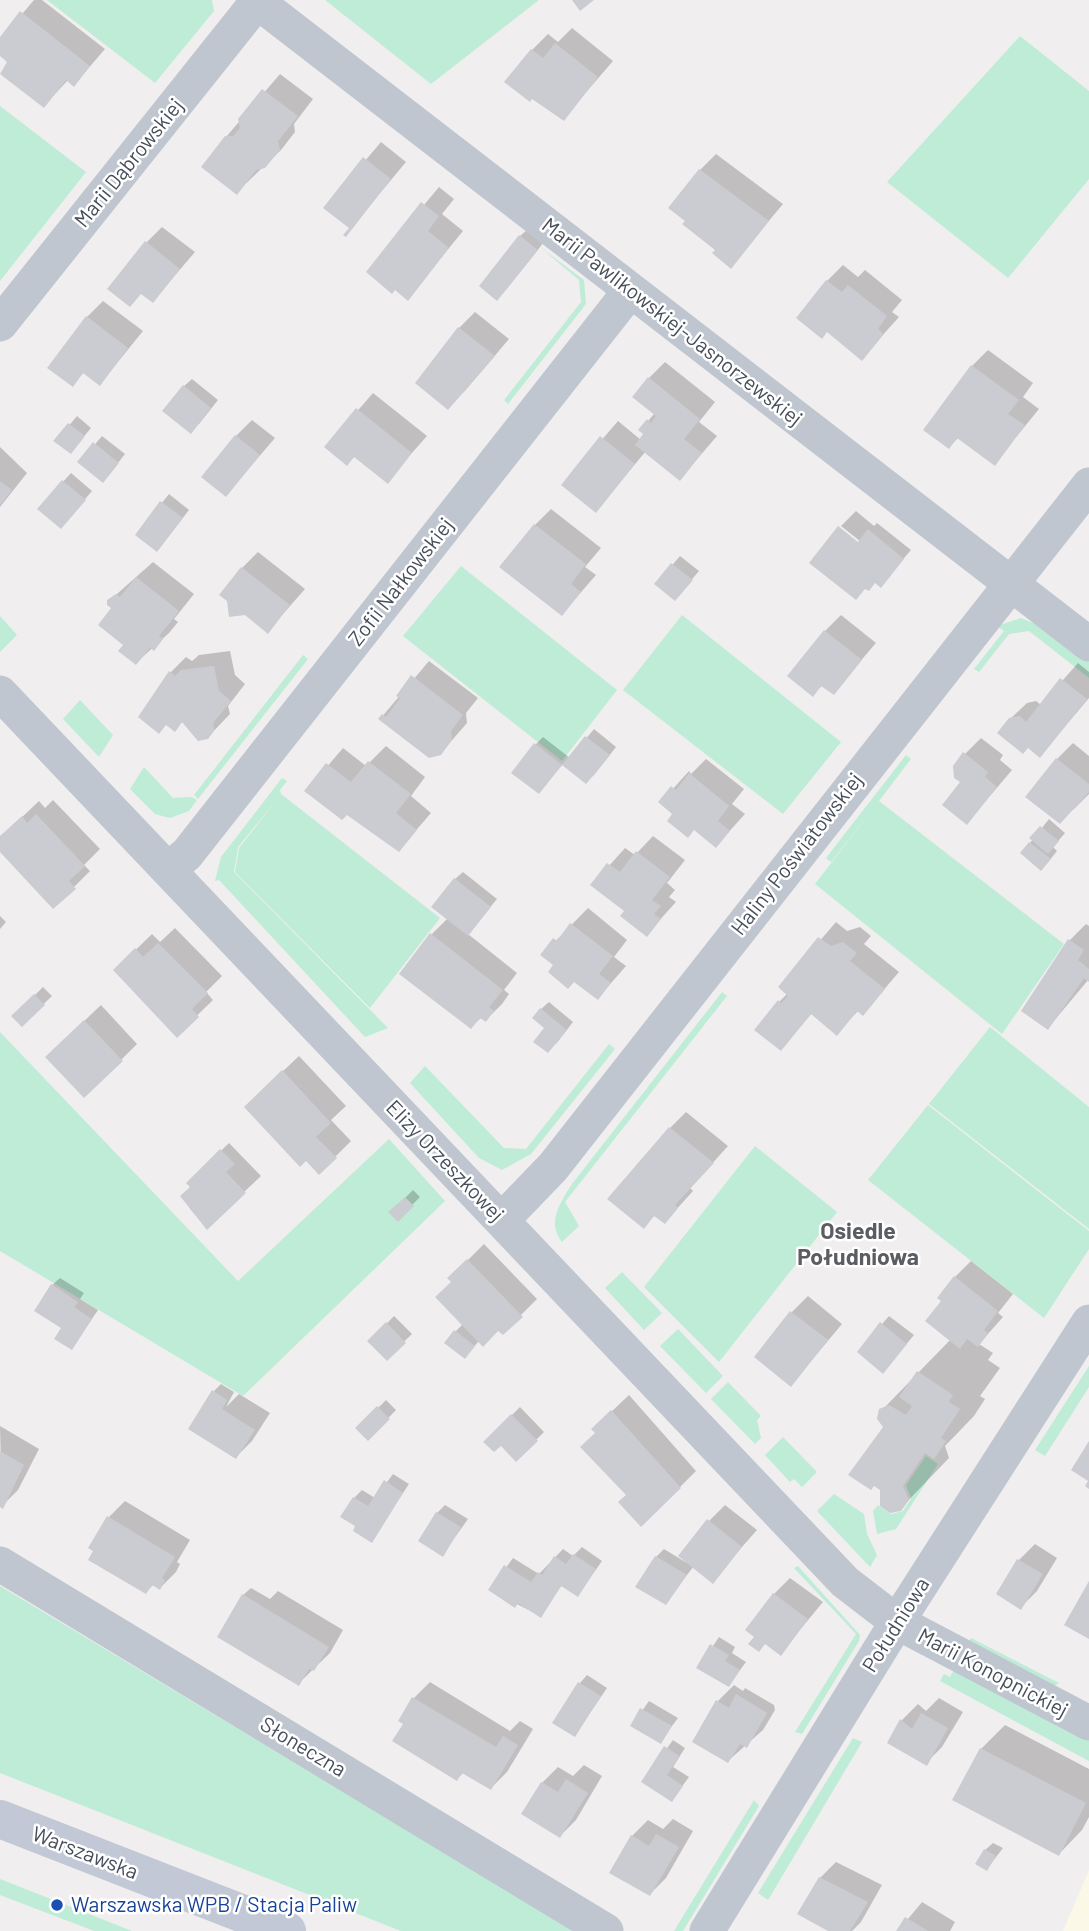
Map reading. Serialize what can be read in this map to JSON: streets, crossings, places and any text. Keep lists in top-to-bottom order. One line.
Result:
{"streets":{"main road":["Warszawska"],"street":["Marii Dąbrowskiej","Marii Pawlikowskiej-Jasnorzewskiej","Zofii Nałkowskiej","Haliny Poświatowskiej","Elizy Orzeszkowej","Południowa","Marii Konopnickiej","Słoneczna"]},"crossings":[["Marii Dąbrowskiej","Marii Pawlikowskiej-Jasnorzewskiej"],["Marii Pawlikowskiej-Jasnorzewskiej","Zofii Nałkowskiej"],["Marii Pawlikowskiej-Jasnorzewskiej","Haliny Poświatowskiej"],["Zofii Nałkowskiej","Elizy Orzeszkowej"],["Haliny Poświatowskiej","Elizy Orzeszkowej"],["Elizy Orzeszkowej","Południowa"],["Elizy Orzeszkowej","Marii Konopnickiej"],["Południowa","Marii Konopnickiej"]],"districts":["Osiedle Południowa"],"places":["Warszawska WPB / Stacja Paliw"]}
